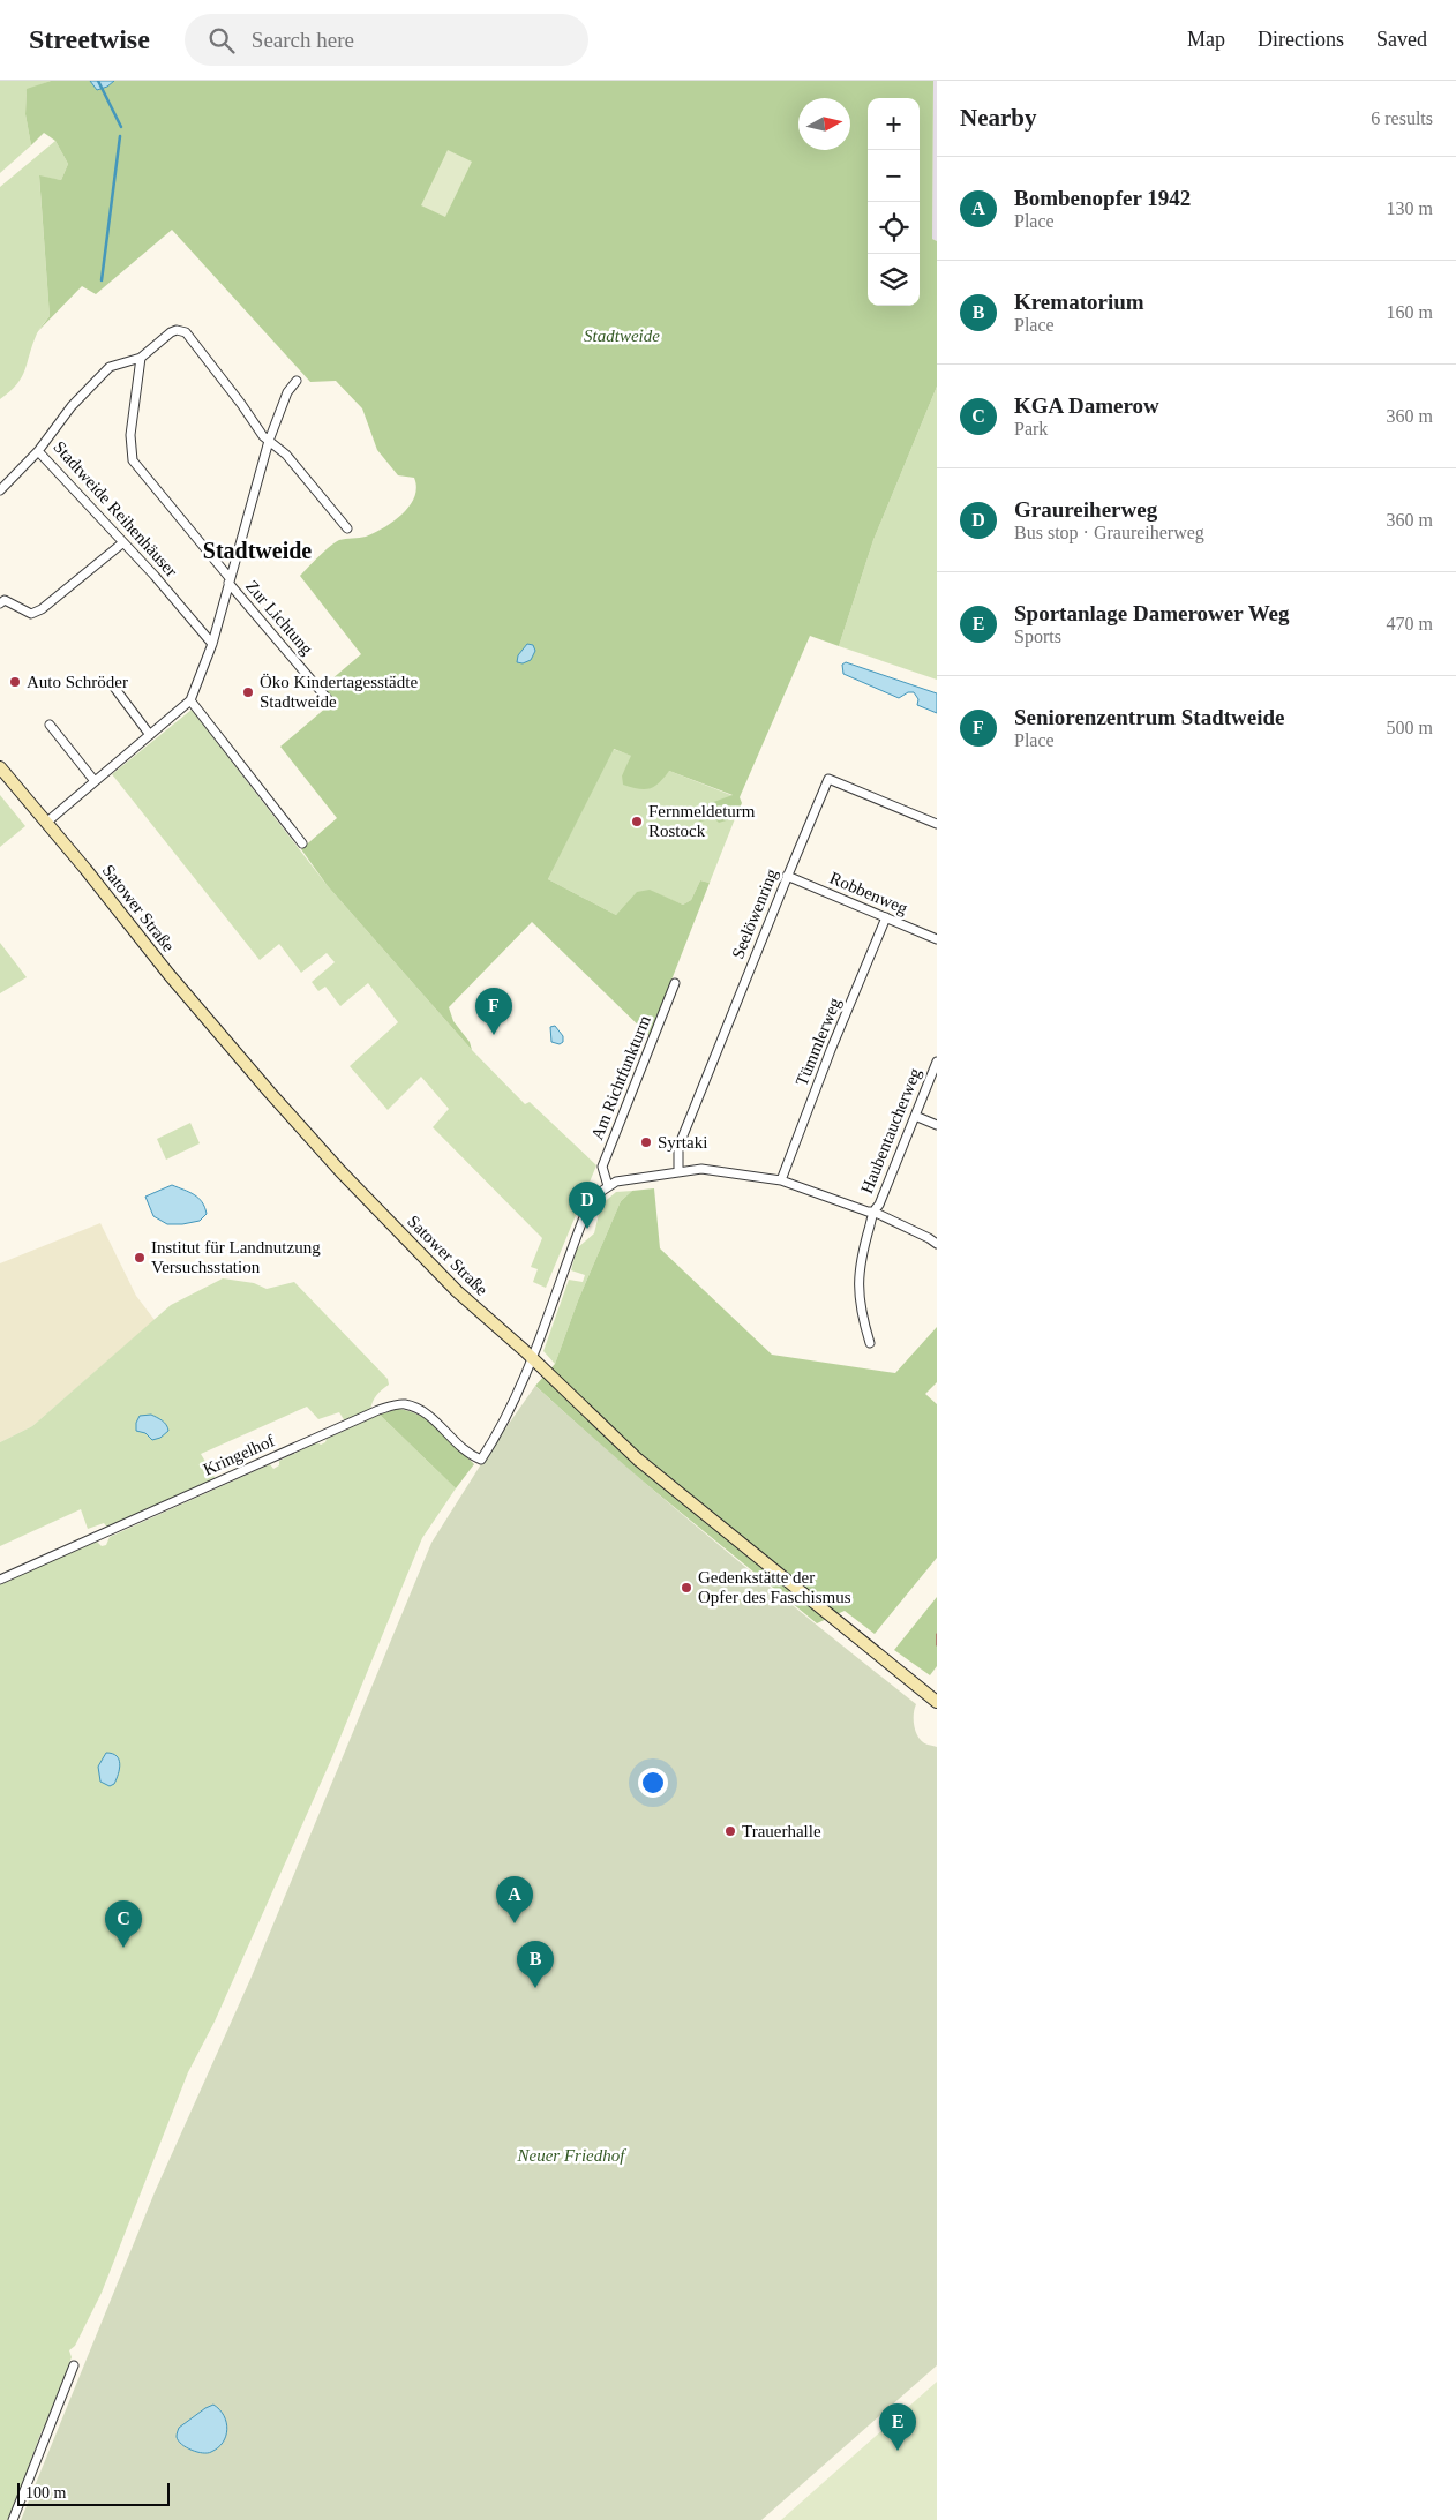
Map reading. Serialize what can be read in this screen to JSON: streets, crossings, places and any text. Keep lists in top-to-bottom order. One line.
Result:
{"streets":{"main road":["Satower Straße"],"street":["Stadtweide Reihenhäuser","Zur Lichtung","Robbenweg","Seelöwenring","Tümmlerweg","Am Richtfunkturm","Haubentaucherweg","Kringelhof"]},"crossings":[["Robbenweg","Seelöwenring"],["Robbenweg","Tümmlerweg"],["Satower Straße","Kringelhof"]],"districts":["Stadtweide"],"parks":["Stadtweide","Neuer Friedhof"],"places":["Auto Schröder","Öko Kindertagesstädte Stadtweide","Fernmeldeturm Rostock","Syrtaki","Institut für Landnutzung Versuchsstation","Gedenkstätte der Opfer des Faschismus","Trauerhalle"],"scale_bar":"100 m","north":"right","page":{"header":"Streetwise","search":"Search here","nav":["Map","Directions","Saved"],"heading":["Nearby","6 results"],"map_buttons":["+","−"],"list":[{"mark":"A","name":"Bombenopfer 1942","note":"Place","value":"130 m"},{"mark":"B","name":"Krematorium","note":"Place","value":"160 m"},{"mark":"C","name":"KGA Damerow","note":"Park","value":"360 m"},{"mark":"D","name":"Graureiherweg","note":"Bus stop · Graureiherweg","value":"360 m"},{"mark":"E","name":"Sportanlage Damerower Weg","note":"Sports","value":"470 m"},{"mark":"F","name":"Seniorenzentrum Stadtweide","note":"Place","value":"500 m"}],"pins":["F","D","A","C","B","E"],"scale":"100 m"}}
